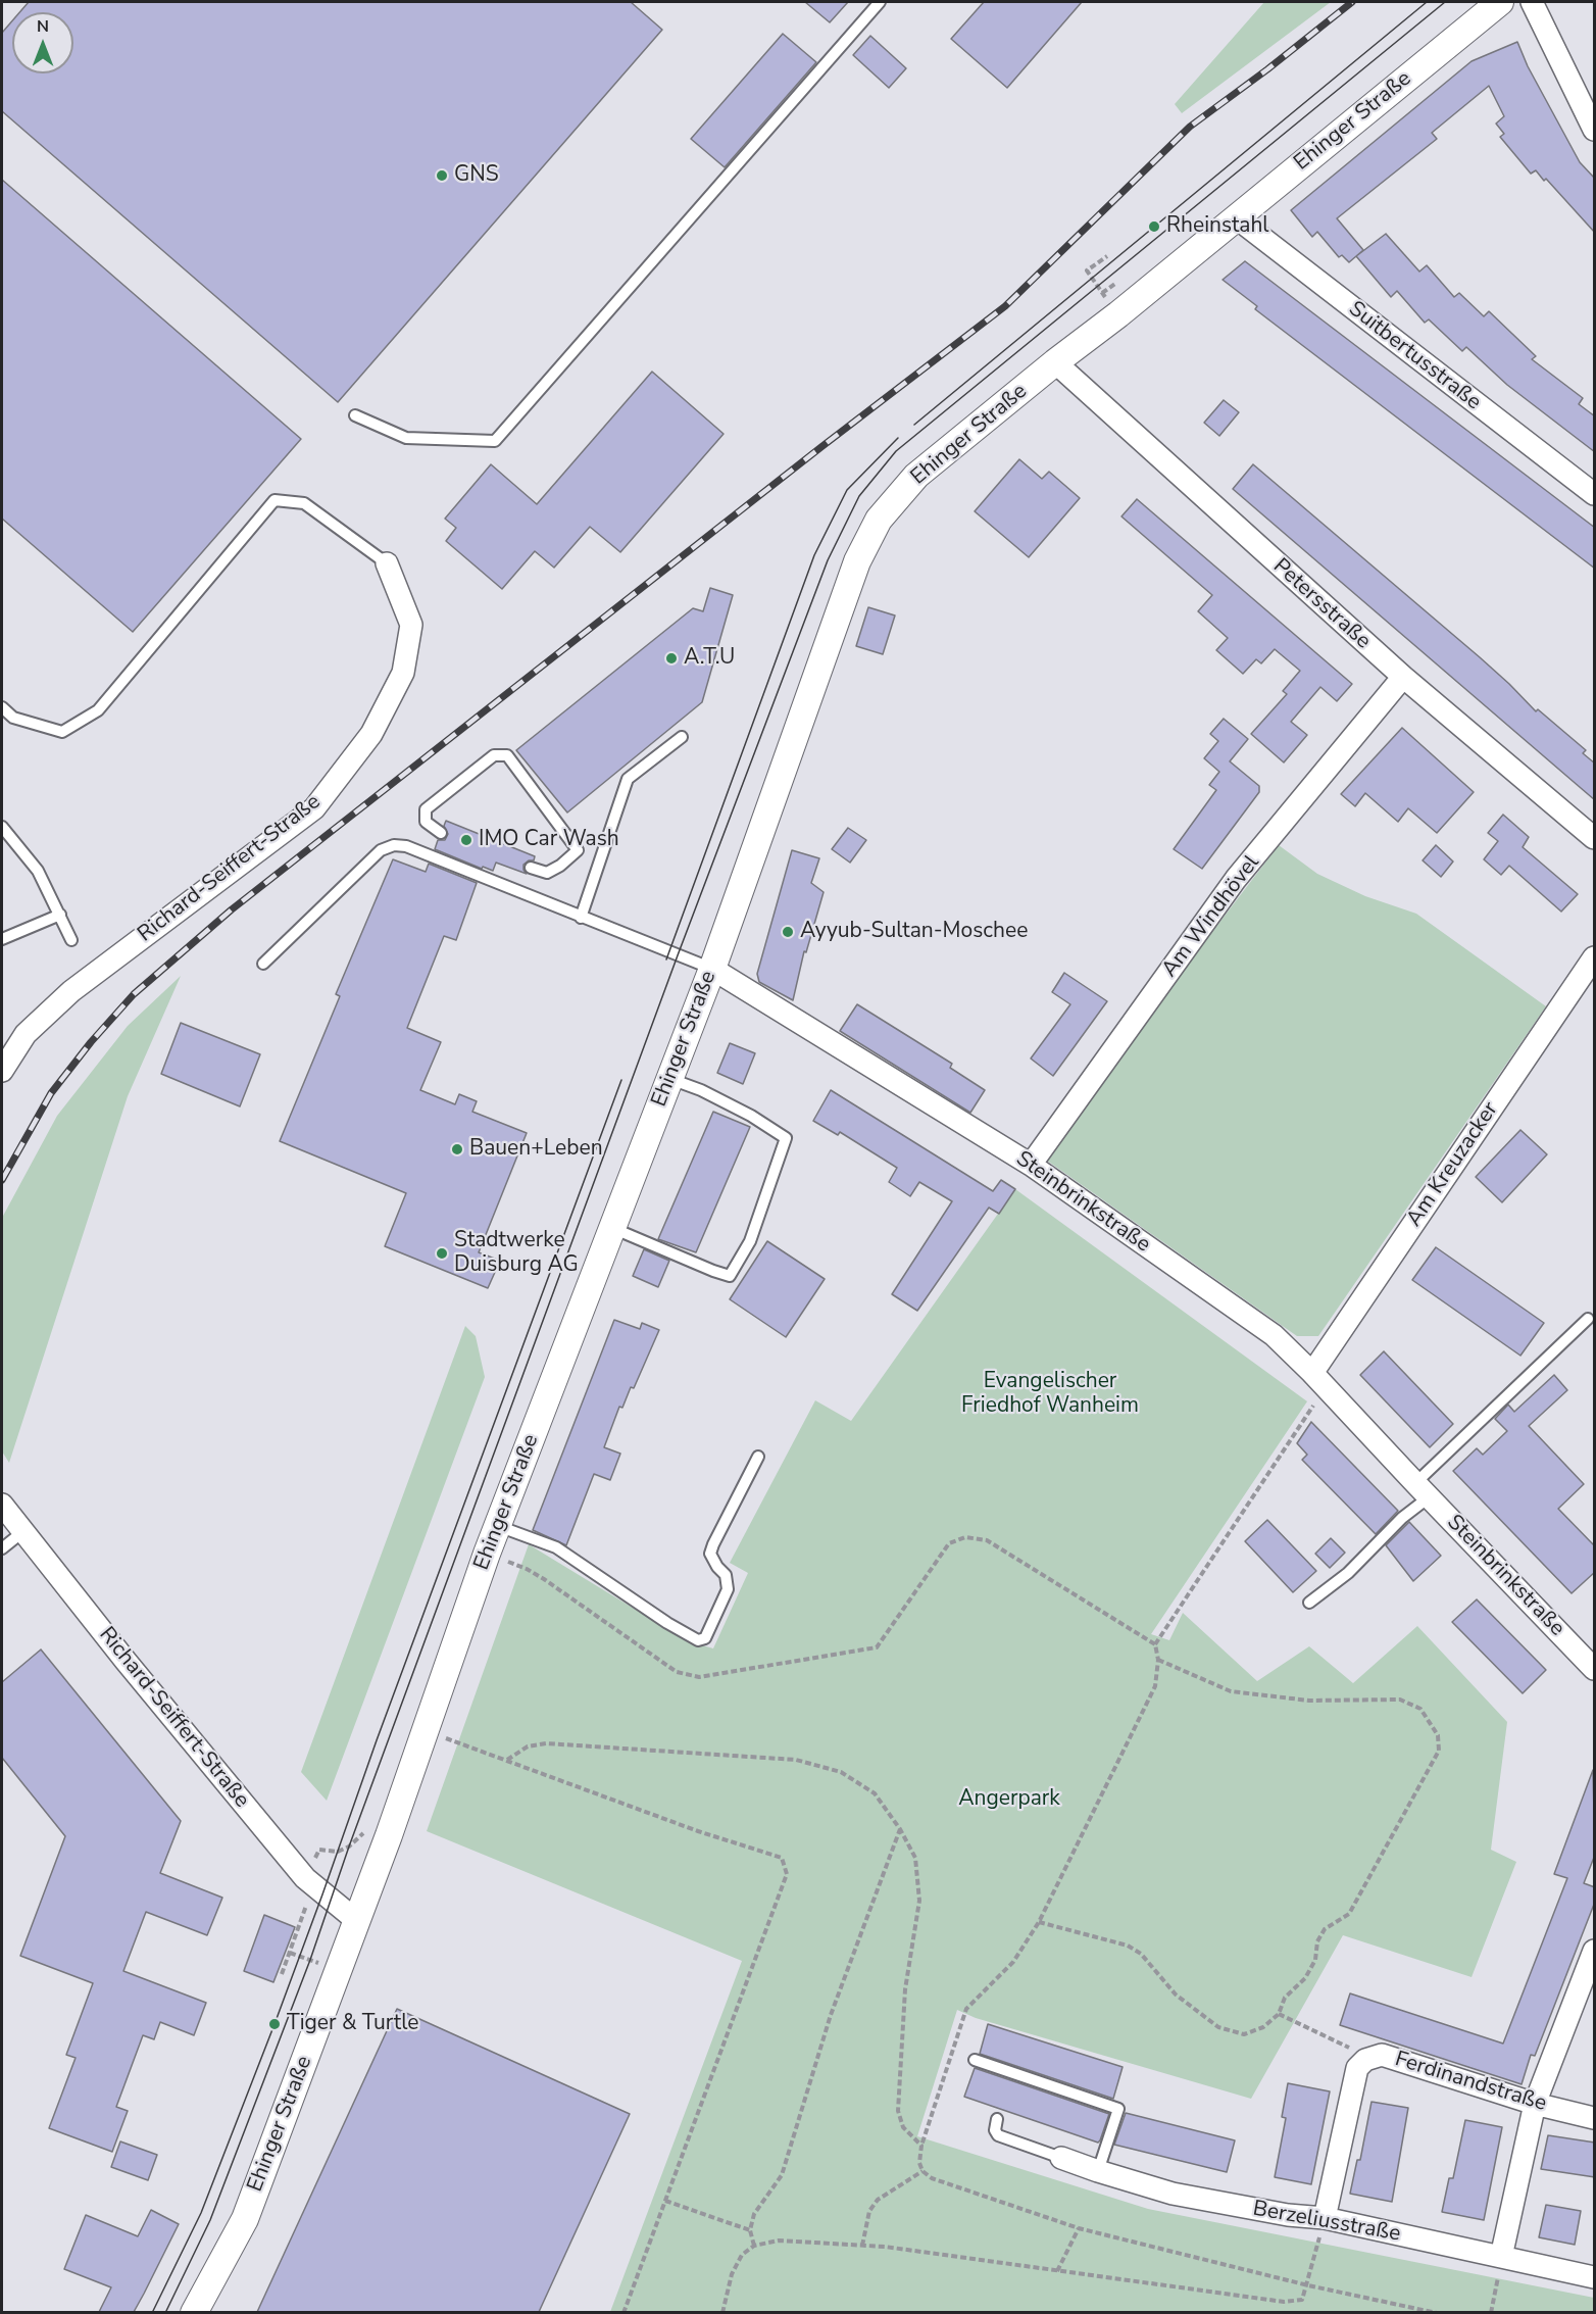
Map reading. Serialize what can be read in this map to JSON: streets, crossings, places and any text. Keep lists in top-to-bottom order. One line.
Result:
{"streets":{"street":["Ehinger Straße","Suitbertusstraße","Petersstraße","Richard-Seiffert-Straße","Am Windhövel","Am Kreuzacker","Steinbrinkstraße","Ferdinandstraße","Berzeliusstraße"]},"crossings":[["Ehinger Straße","Suitbertusstraße"],["Ehinger Straße","Petersstraße"],["Ehinger Straße","Richard-Seiffert-Straße"],["Ehinger Straße","Steinbrinkstraße"],["Petersstraße","Am Windhövel"],["Am Windhövel","Steinbrinkstraße"],["Am Kreuzacker","Steinbrinkstraße"],["Ferdinandstraße","Berzeliusstraße"]],"parks":["Evangelischer Friedhof Wanheim","Angerpark"],"places":["GNS","Rheinstahl","A.T.U","IMO Car Wash","Ayyub-Sultan-Moschee","Bauen+Leben","Stadtwerke Duisburg AG","Tiger & Turtle"],"north":"top"}
